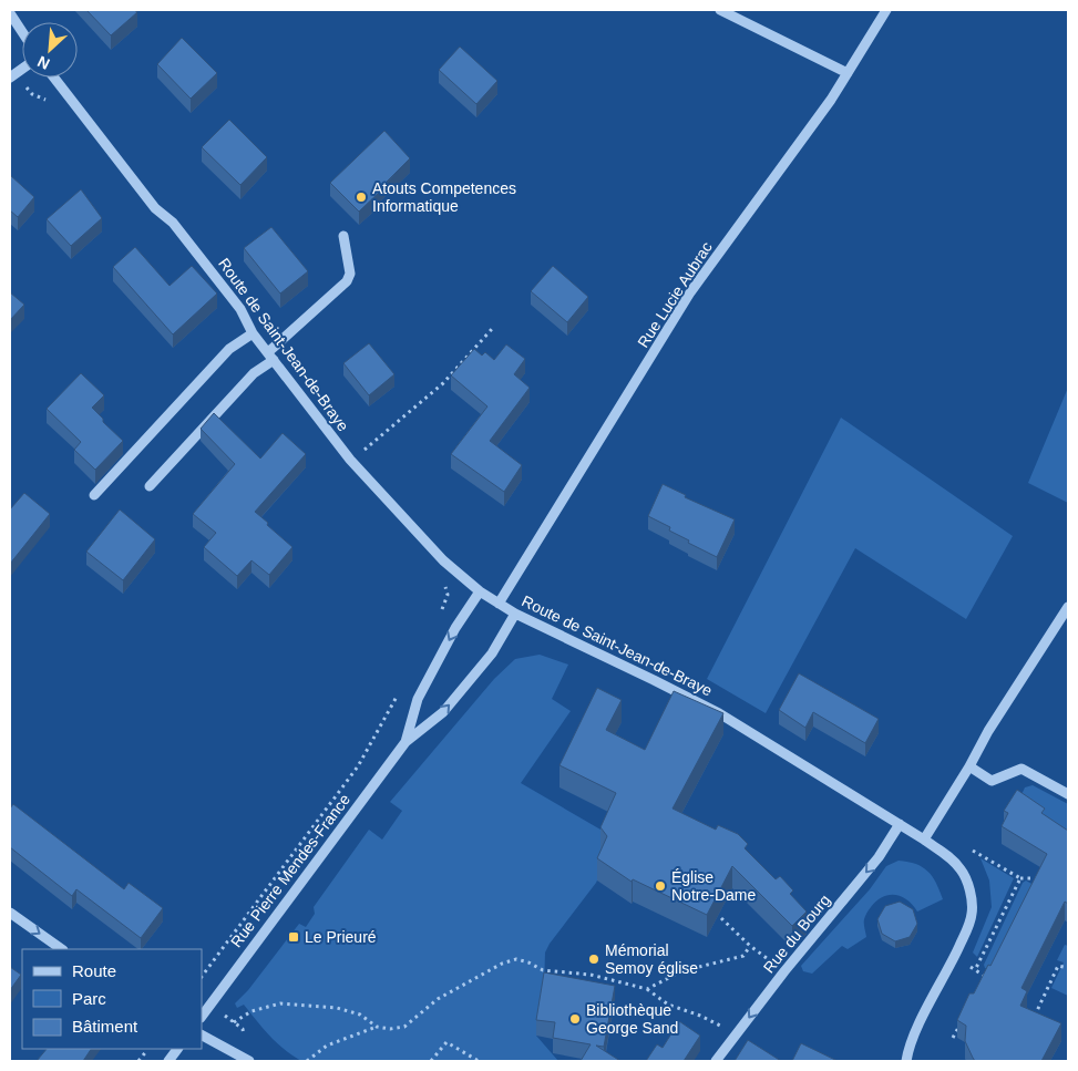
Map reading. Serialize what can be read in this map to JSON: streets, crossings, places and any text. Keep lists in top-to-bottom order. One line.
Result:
{"streets":{"street":["Rue Lucie Aubrac","Route de Saint-Jean-de-Braye","Rue Pierre Mendes-France","Rue du Bourg"]},"crossings":[["Rue Lucie Aubrac","Route de Saint-Jean-de-Braye"],["Route de Saint-Jean-de-Braye","Rue Pierre Mendes-France"],["Route de Saint-Jean-de-Braye","Rue du Bourg"]],"one_way":["Rue du Bourg"],"places":{"other":["Atouts Competences Informatique","Église Notre-Dame","Mémorial Semoy église","Bibliothèque George Sand"],"transit":["Le Prieuré"]},"legend":["Route","Parc","Bâtiment"],"north":"bottom left"}
